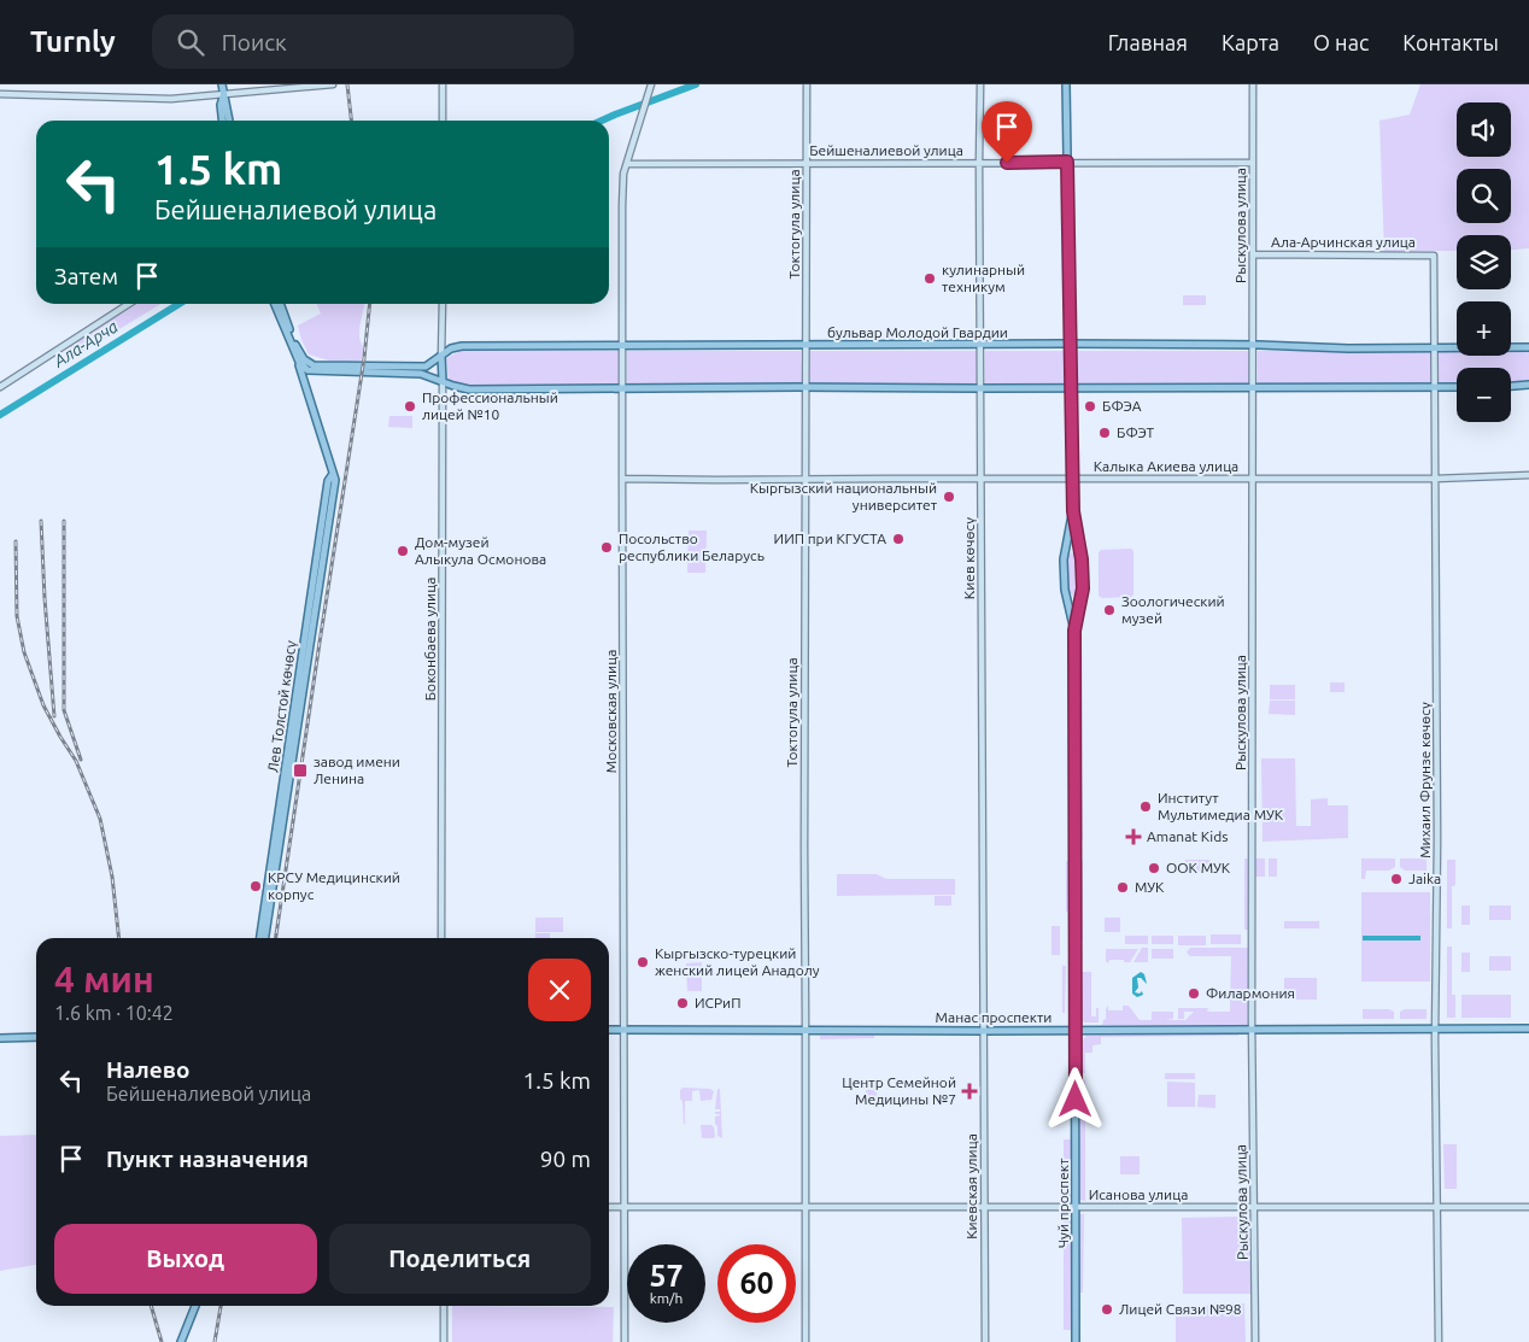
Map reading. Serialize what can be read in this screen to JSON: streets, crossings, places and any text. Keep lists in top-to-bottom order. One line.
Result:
{"streets":{"main road":["Бейшеналиевой улица","Токтогула улица","Рыскулова улица","Ала-Арчинская улица","бульвар Молодой Гвардии","Калыка Акиева улица","Киев көчөсү","Боконбаева улица","Лев Толстой көчөсү","Московская улица","Михаил Фрунзе көчөсү","Манас проспекти","Киевская улица","Исанова улица","Чуй проспект"]},"crossings":[["Бейшеналиевой улица","Токтогула улица"],["Бейшеналиевой улица","Рыскулова улица"],["Бейшеналиевой улица","Киев көчөсү"],["Бейшеналиевой улица","Московская улица"],["Бейшеналиевой улица","Чуй проспект"],["Токтогула улица","бульвар Молодой Гвардии"],["Токтогула улица","Калыка Акиева улица"],["Токтогула улица","Манас проспекти"],["Токтогула улица","Исанова улица"],["Рыскулова улица","Ала-Арчинская улица"],["Рыскулова улица","бульвар Молодой Гвардии"],["Рыскулова улица","Калыка Акиева улица"],["Рыскулова улица","Манас проспекти"],["Рыскулова улица","Исанова улица"],["Ала-Арчинская улица","Михаил Фрунзе көчөсү"],["бульвар Молодой Гвардии","Киев көчөсү"],["бульвар Молодой Гвардии","Боконбаева улица"],["бульвар Молодой Гвардии","Московская улица"],["бульвар Молодой Гвардии","Михаил Фрунзе көчөсү"],["бульвар Молодой Гвардии","Чуй проспект"],["Калыка Акиева улица","Киев көчөсү"],["Калыка Акиева улица","Московская улица"],["Калыка Акиева улица","Михаил Фрунзе көчөсү"],["Калыка Акиева улица","Чуй проспект"],["Киев көчөсү","Манас проспекти"],["Киев көчөсү","Киевская улица"],["Московская улица","Манас проспекти"],["Московская улица","Исанова улица"],["Михаил Фрунзе көчөсү","Манас проспекти"],["Михаил Фрунзе көчөсү","Исанова улица"],["Манас проспекти","Киевская улица"],["Манас проспекти","Чуй проспект"],["Киевская улица","Исанова улица"],["Исанова улица","Чуй проспект"]],"water":["Ала-Арча"],"places":{"other":["кулинарный техникум","Профессиональный лицей №10","БФЭА","БФЭТ","Кыргызский национальный университет","ИИП при КГУСТА","Посольство республики Беларусь","Дом-музей Алыкула Осмонова","Зоологический музей","Институт Мультимедиа МУК","ООК МУК","Jaika","КРСУ Медицинский корпус","МУК","Кыргызско-турецкий женский лицей Анадолу","Филармония","ИСРиП","Лицей Связи №98"],"transit":["завод имени Ленина"],"health":["Amanat Kids","Центр Семейной Медицины №7"]},"page":{"header":"Turnly","search":"Поиск","nav":["Главная","Карта","О нас","Контакты"],"map_buttons":["+","−"],"turn":["1.5 km","Бейшеналиевой улица"],"then":"Затем","heading":["4 мин","1.6 km · 10:42"],"list":[{"name":"Налево","note":"Бейшеналиевой улица","value":"1.5 km"},{"name":"Пункт назначения","value":"90 m"}],"buttons":["Выход","Поделиться"],"speed":"57 km/h","limit":"60"}}
